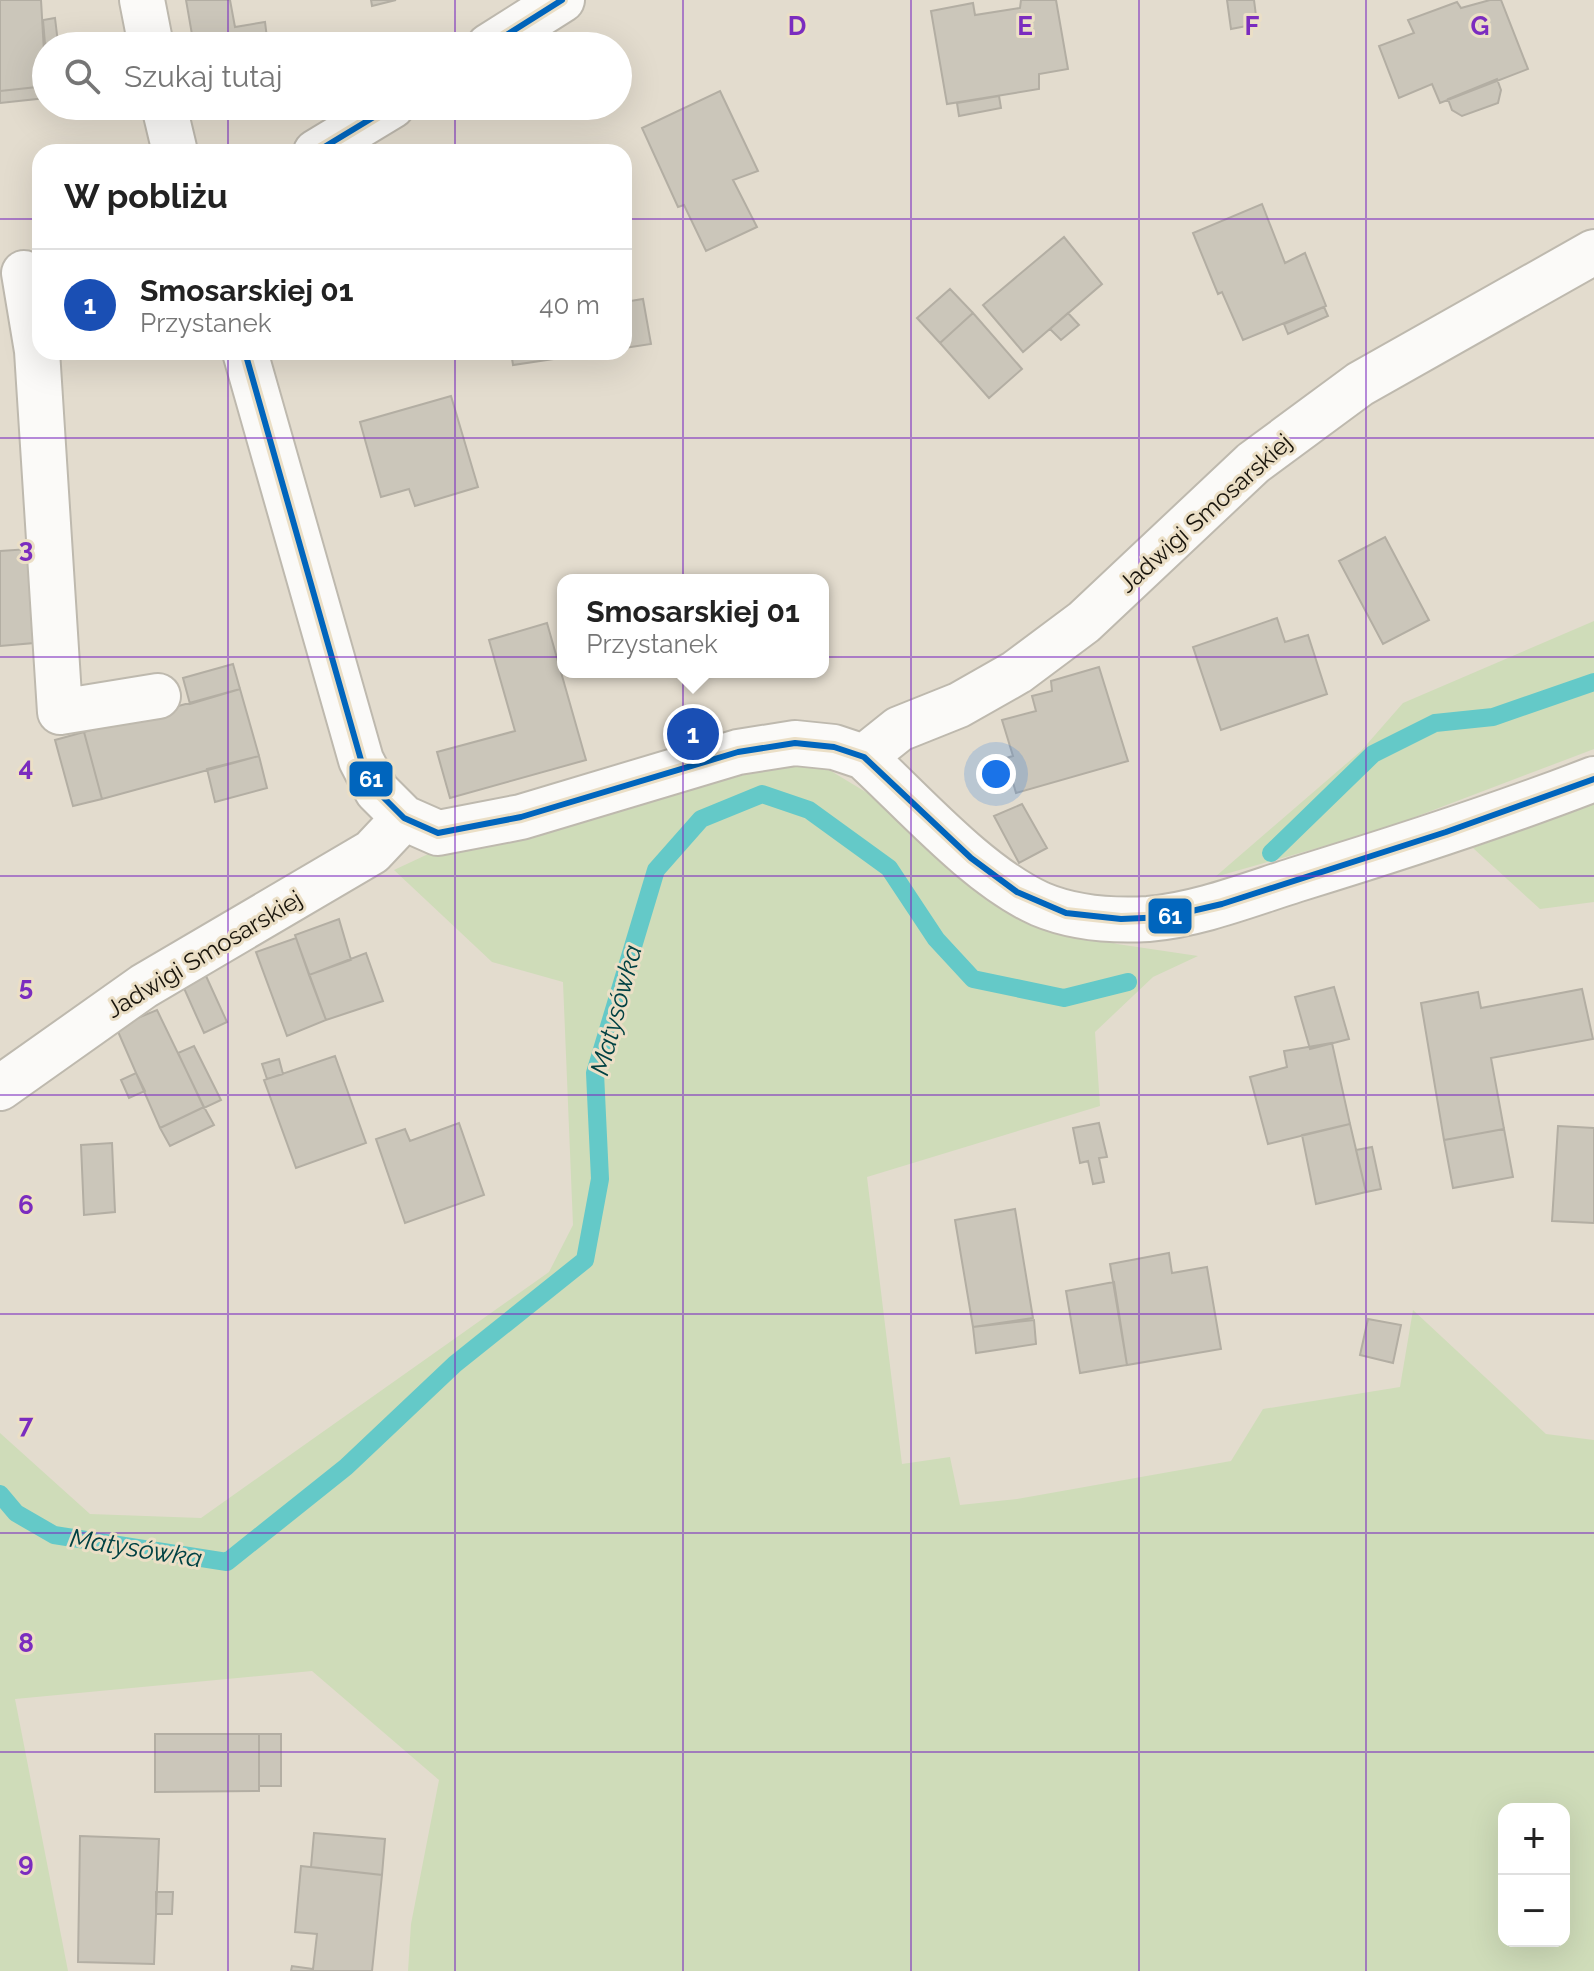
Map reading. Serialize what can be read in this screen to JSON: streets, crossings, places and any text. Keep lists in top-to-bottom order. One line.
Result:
{"streets":{"street":["Jadwigi Smosarskiej"]},"water":["Matysówka"],"lines":["transit line 61"],"page":{"search":"Szukaj tutaj","heading":"W pobliżu","list":[{"mark":"1","name":"Smosarskiej 01","note":"Przystanek","value":"40 m"}],"popup":["Smosarskiej 01","Przystanek"],"pins":"1","map_buttons":["+","−"]},"grid":{"columns":["D","E","F","G"],"rows":["3","4","5","6","7","8","9"]}}
